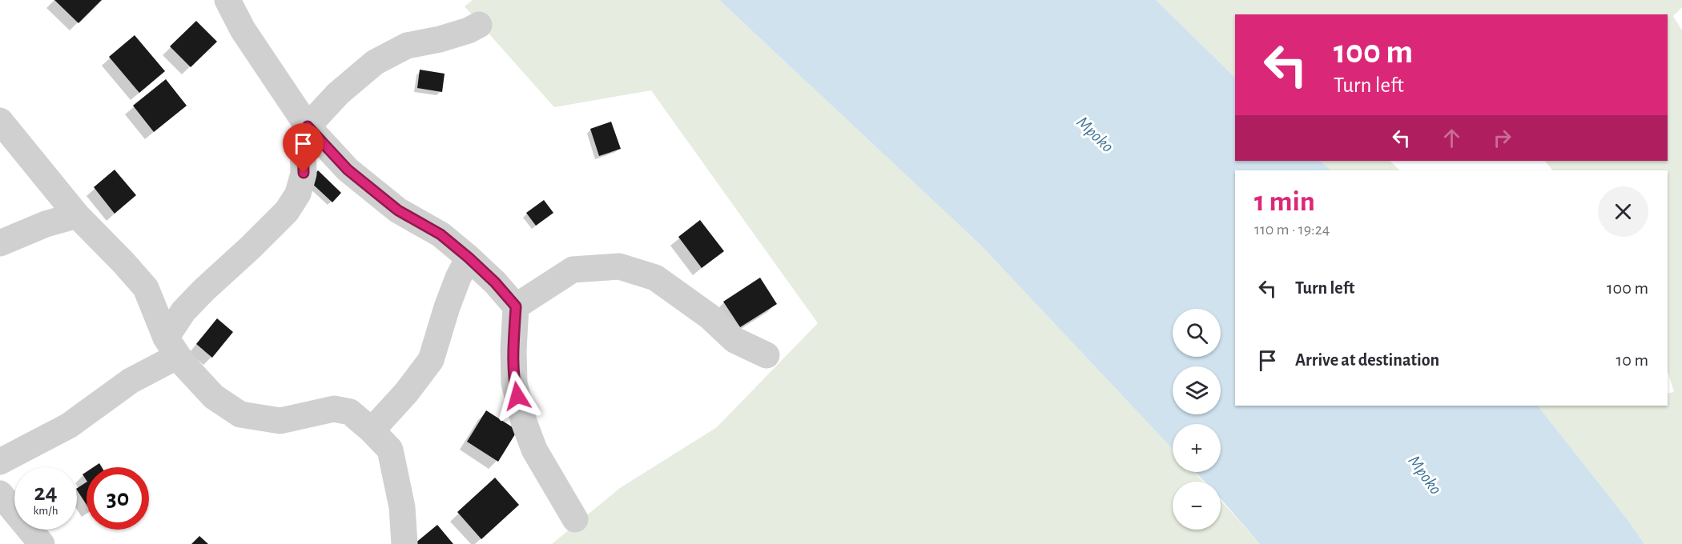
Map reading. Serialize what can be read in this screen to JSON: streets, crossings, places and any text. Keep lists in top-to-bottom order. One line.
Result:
{"water":["Mpoko"],"page":{"turn":["100 m","Turn left"],"heading":["1 min","110 m · 19:24"],"list":[{"name":"Turn left","value":"100 m"},{"name":"Arrive at destination","value":"10 m"}],"map_buttons":["+","−"],"speed":"24 km/h","limit":"30"}}
